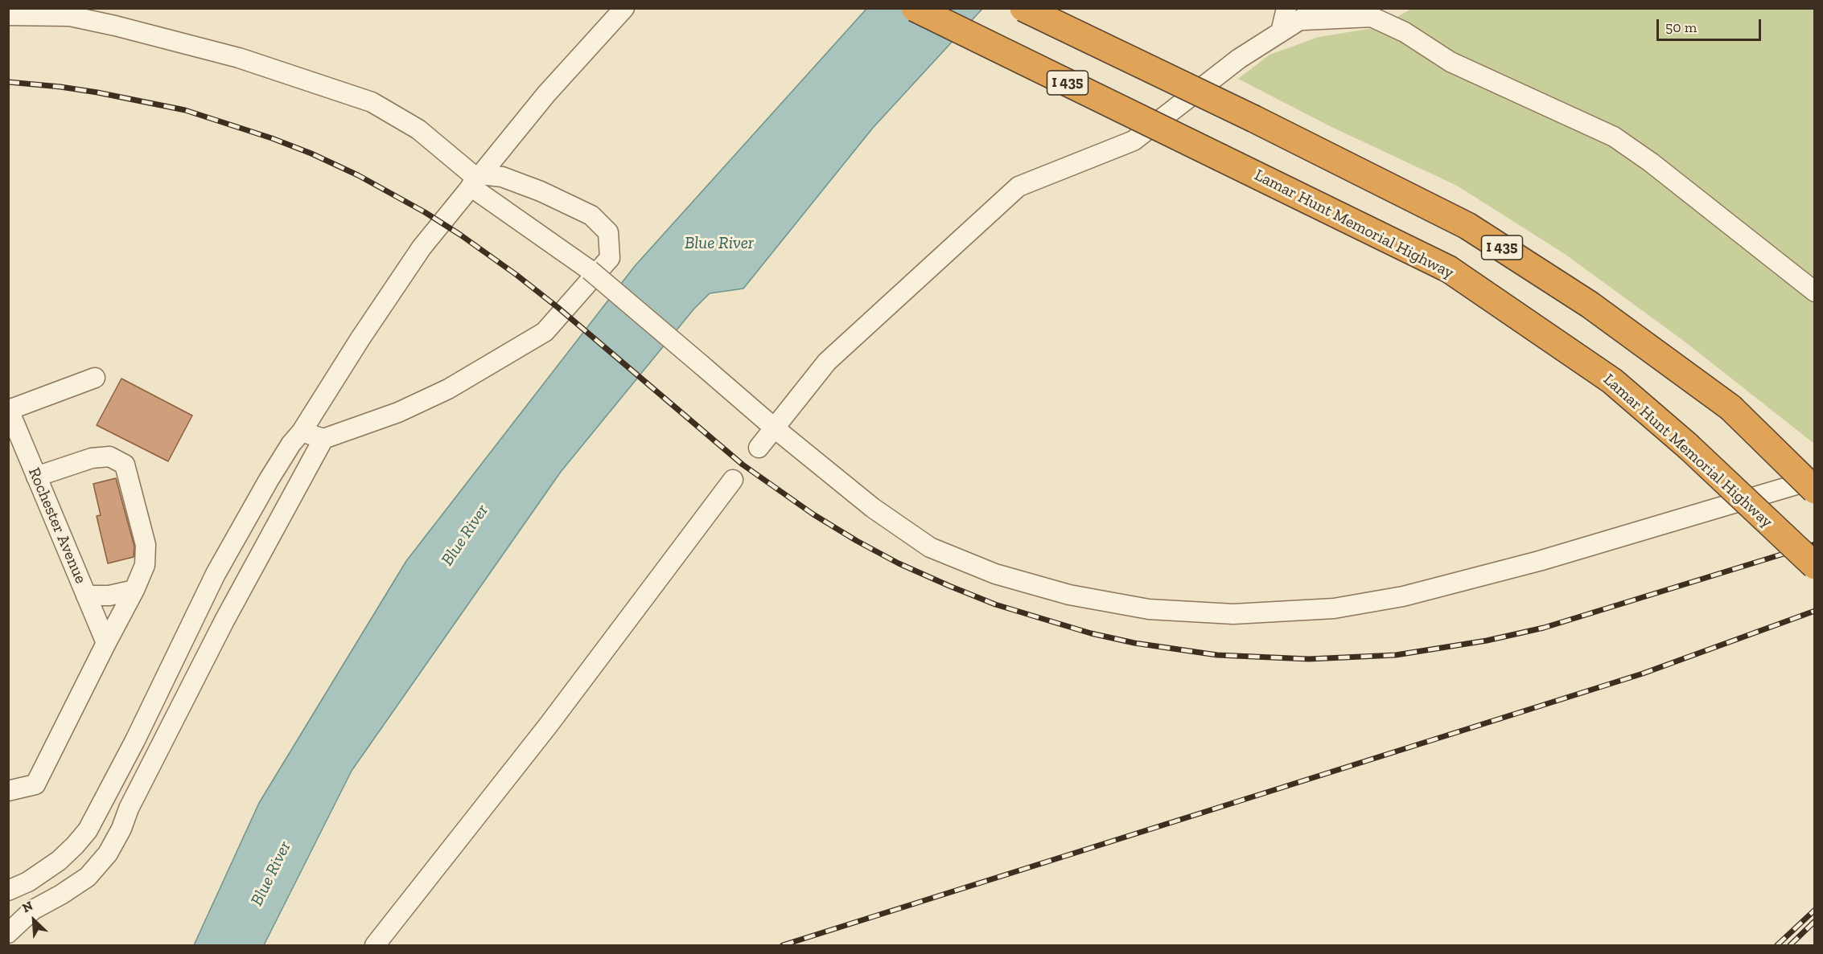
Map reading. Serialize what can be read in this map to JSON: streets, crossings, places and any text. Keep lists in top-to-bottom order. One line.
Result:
{"streets":{"highway":["I 435","Lamar Hunt Memorial Highway"],"street":["Rochester Avenue"]},"water":["Blue River"],"scale_bar":"50 m","north":"top left"}
